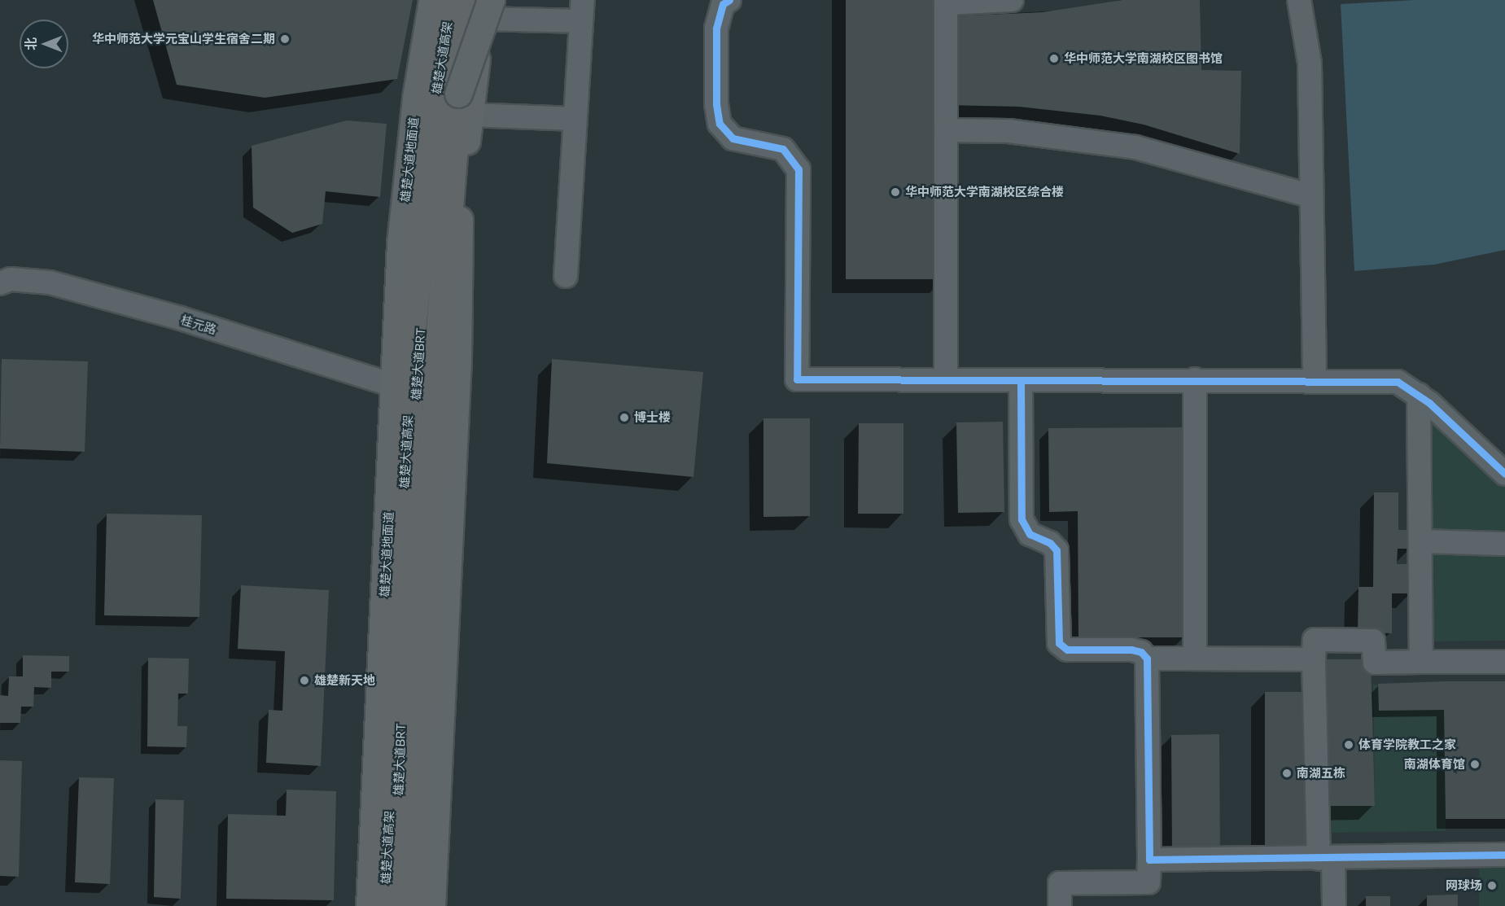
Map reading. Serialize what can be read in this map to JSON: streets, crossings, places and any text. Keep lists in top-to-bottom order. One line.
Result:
{"streets":{"highway":["雄楚大道高架"],"main road":["雄楚大道地面道"],"street":["桂元路","雄楚大道BRT"]},"crossings":[["雄楚大道地面道","桂元路"]],"places":["华中师范大学元宝山学生宿舍二期","华中师范大学南湖校区图书馆","华中师范大学南湖校区综合楼","博士楼","雄楚新天地","体育学院教工之家","南湖体育馆","南湖五栋","网球场"],"north":"left"}
